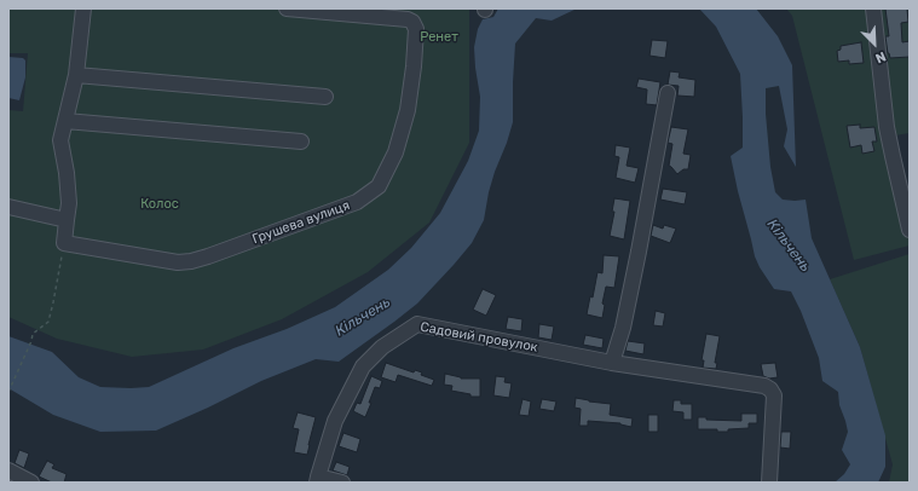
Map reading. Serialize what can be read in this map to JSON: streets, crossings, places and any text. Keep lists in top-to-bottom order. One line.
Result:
{"streets":{"street":["Грушева вулиця","Садовий провулок"]},"water":["Кільчень"],"parks":["Ренет","Колос"],"north":"bottom right"}
